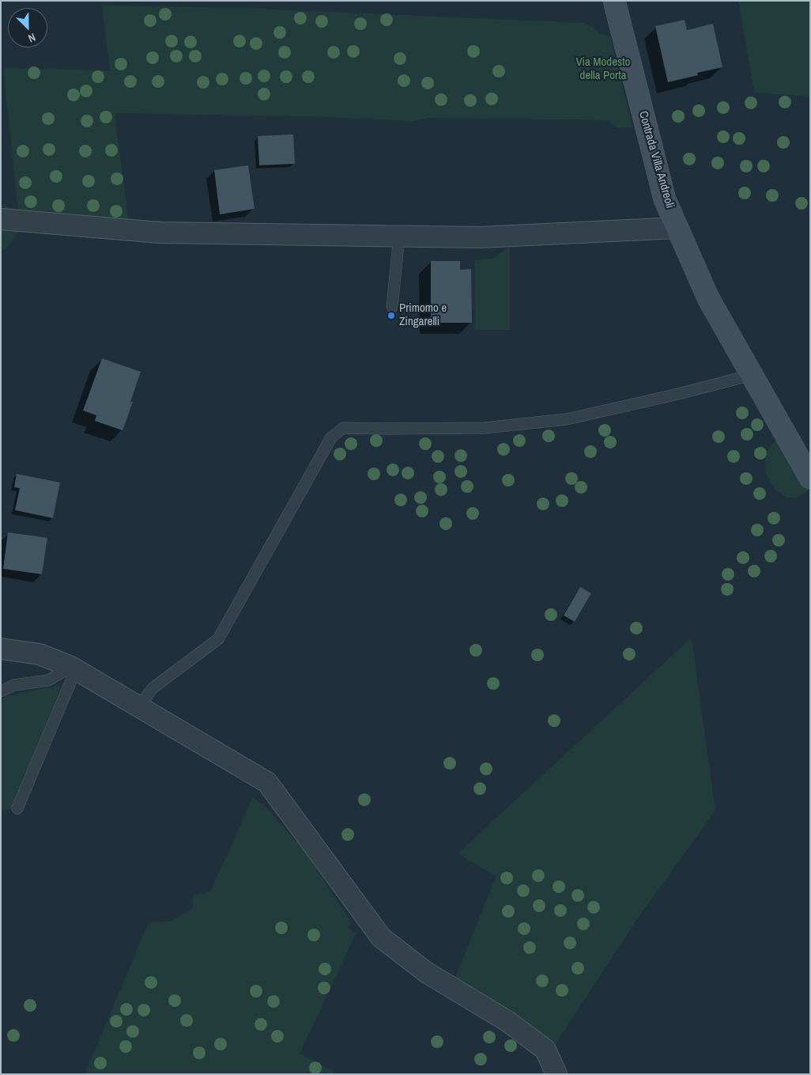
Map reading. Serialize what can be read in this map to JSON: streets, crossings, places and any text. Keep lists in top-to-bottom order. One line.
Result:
{"streets":{"main road":["Contrada Villa Andreoli"]},"parks":["Via Modesto della Porta"],"places":["Primomo e Zingarelli"],"north":"bottom right"}
